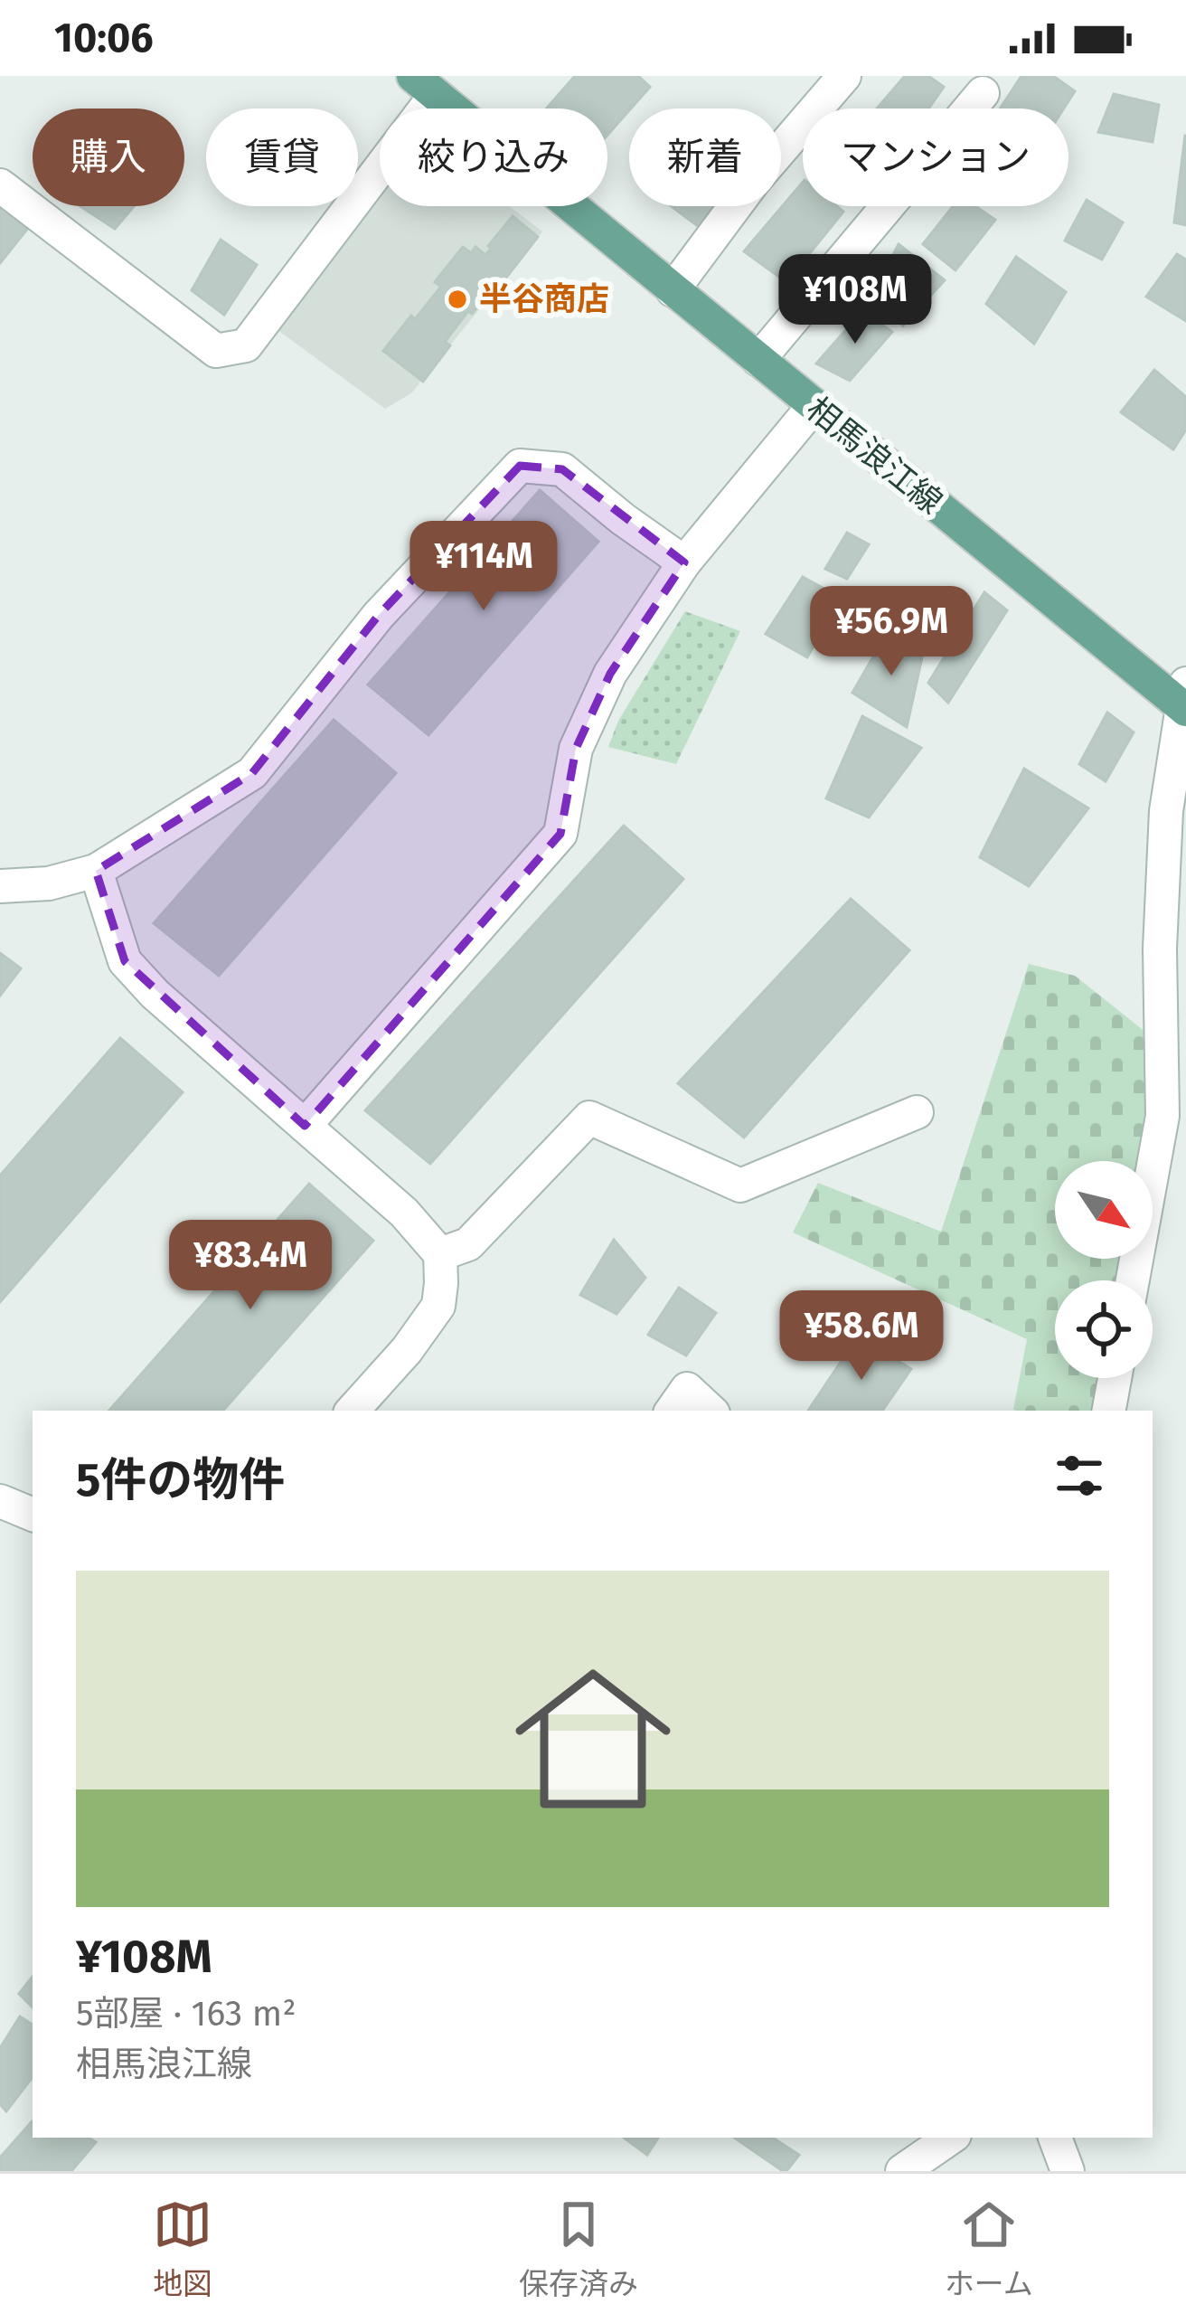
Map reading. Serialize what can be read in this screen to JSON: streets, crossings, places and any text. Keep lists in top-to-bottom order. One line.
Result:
{"streets":{"main road":["相馬浪江線"]},"places":["半谷商店"],"north":"bottom right","page":{"status":"10:06","chip":["購入","賃貸","絞り込み","新着","マンション"],"price":["¥108M","¥114M","¥56.9M","¥83.4M","¥58.6M"],"heading":"5件の物件","list":[{"name":"¥108M","note":"5部屋 · 163 m² · 相馬浪江線"}],"tabs":["地図","保存済み","ホーム"]}}
